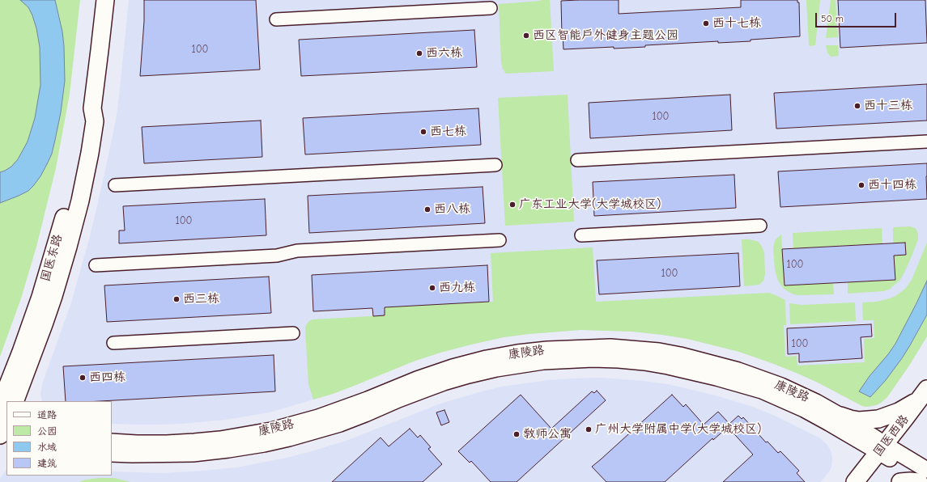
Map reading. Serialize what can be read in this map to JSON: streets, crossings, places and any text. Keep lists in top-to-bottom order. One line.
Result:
{"streets":{"main road":["国医东路","国医西路"],"street":["康陵路"]},"crossings":[["康陵路","国医西路"]],"places":["西十七栋","西区智能户外健身主题公园","西六栋","西十三栋","西七栋","西十四栋","广东工业大学(大学城校区)","西八栋","西九栋","西三栋","西四栋","广州大学附属中学(大学城校区)","教师公寓"],"house_numbers":["100","100","100","100","100","100"],"legend":["道路","公园","水域","建筑"],"scale_bar":"50 m"}
